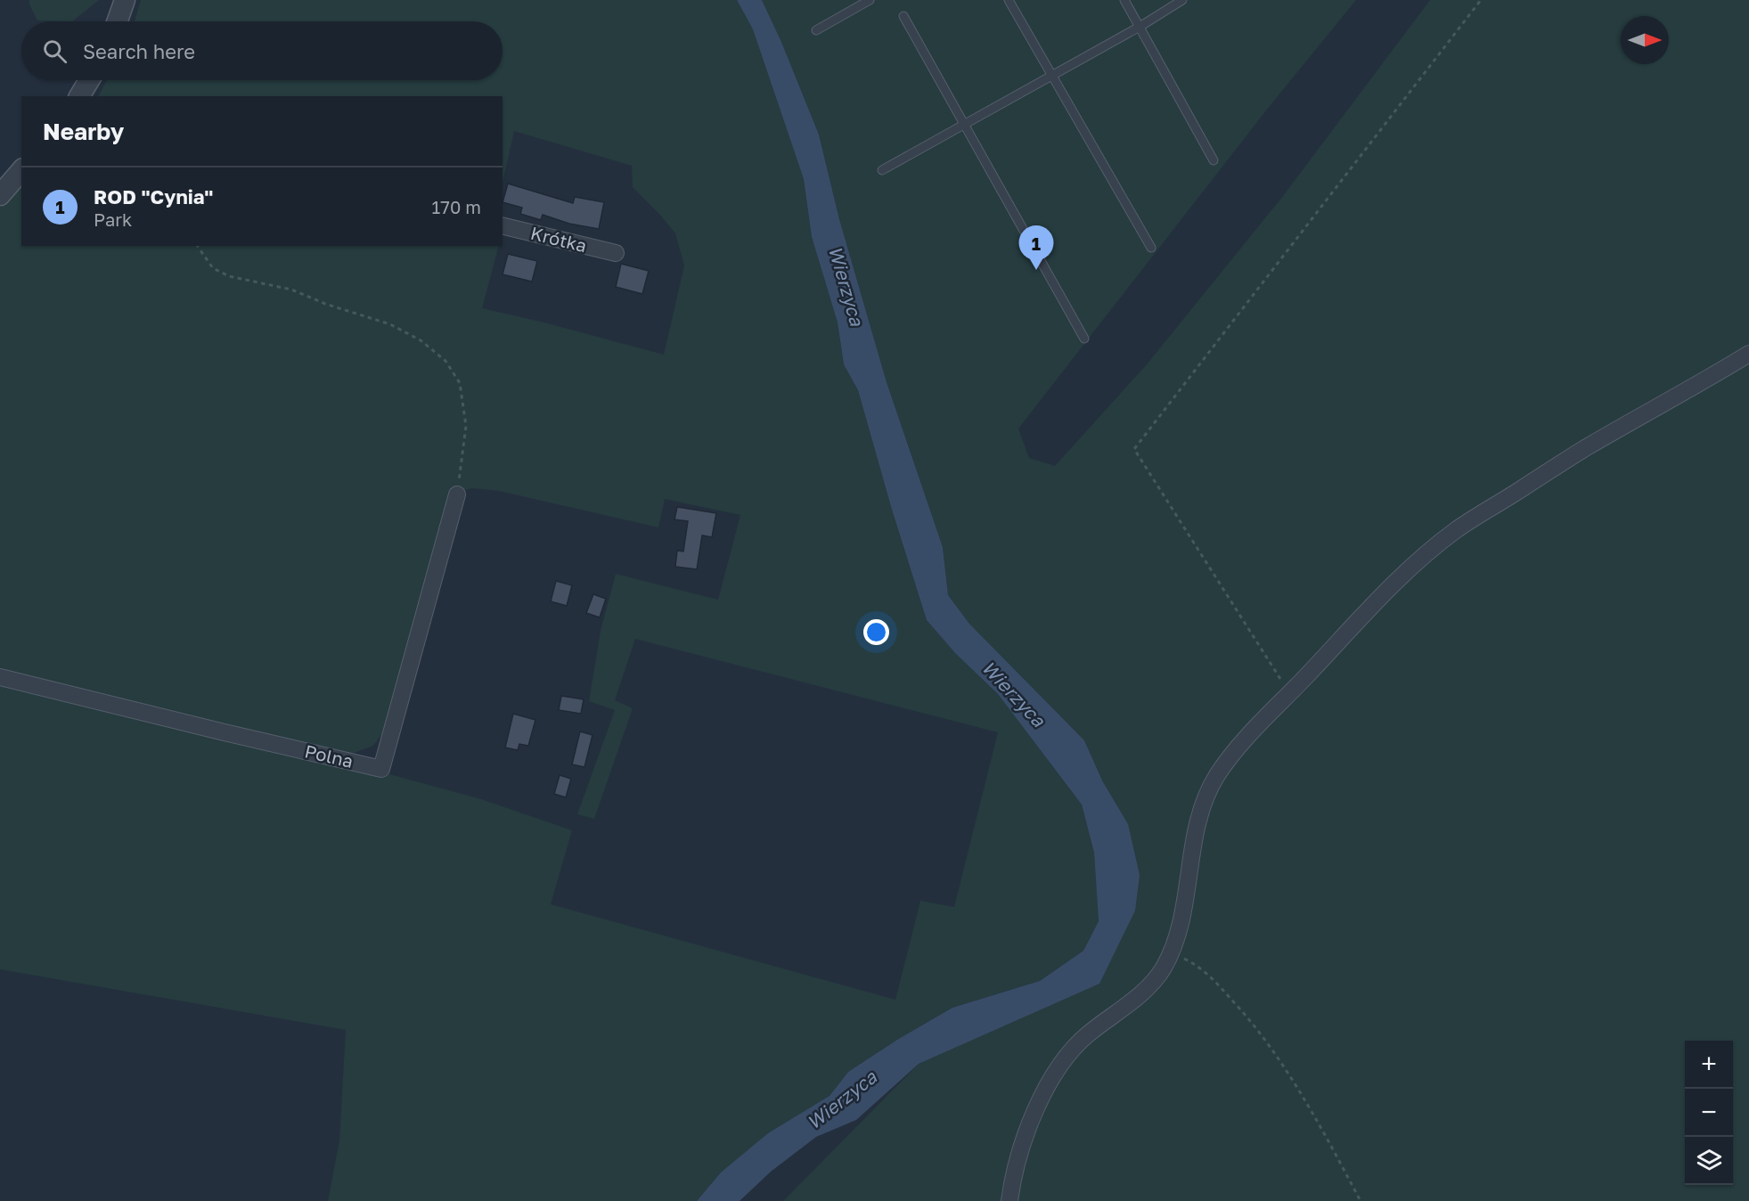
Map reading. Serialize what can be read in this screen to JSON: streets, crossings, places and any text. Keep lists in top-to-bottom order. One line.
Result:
{"streets":{"street":["Krótka","Polna"]},"water":["Wierzyca"],"north":"right","page":{"search":"Search here","heading":"Nearby","list":[{"mark":"1","name":"ROD \"Cynia\"","note":"Park","value":"170 m"}],"pins":"1","map_buttons":["+","−"]}}
